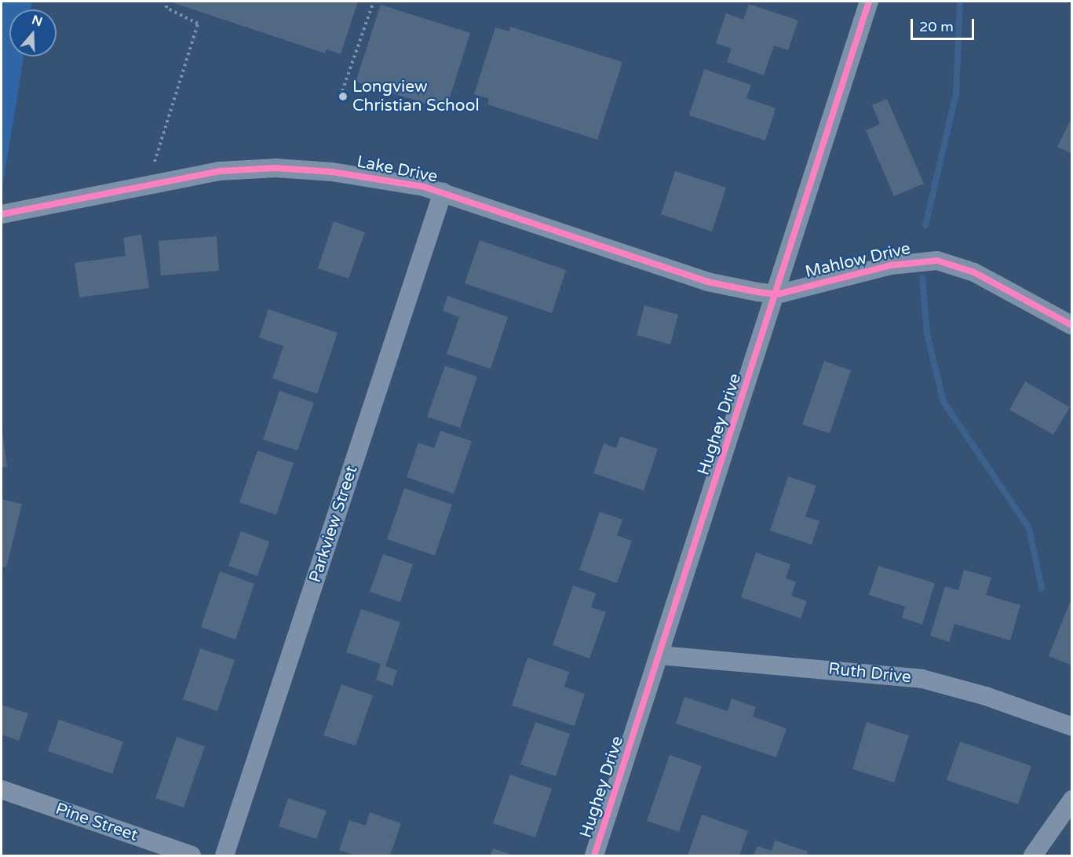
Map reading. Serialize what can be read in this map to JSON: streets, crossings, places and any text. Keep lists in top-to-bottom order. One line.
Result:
{"streets":{"street":["Lake Drive","Mahlow Drive","Hughey Drive","Parkview Street","Ruth Drive","Pine Street"]},"crossings":[["Lake Drive","Mahlow Drive"],["Lake Drive","Hughey Drive"],["Lake Drive","Parkview Street"],["Mahlow Drive","Hughey Drive"],["Hughey Drive","Ruth Drive"]],"places":["Longview Christian School"],"scale_bar":"20 m","north":"top"}
